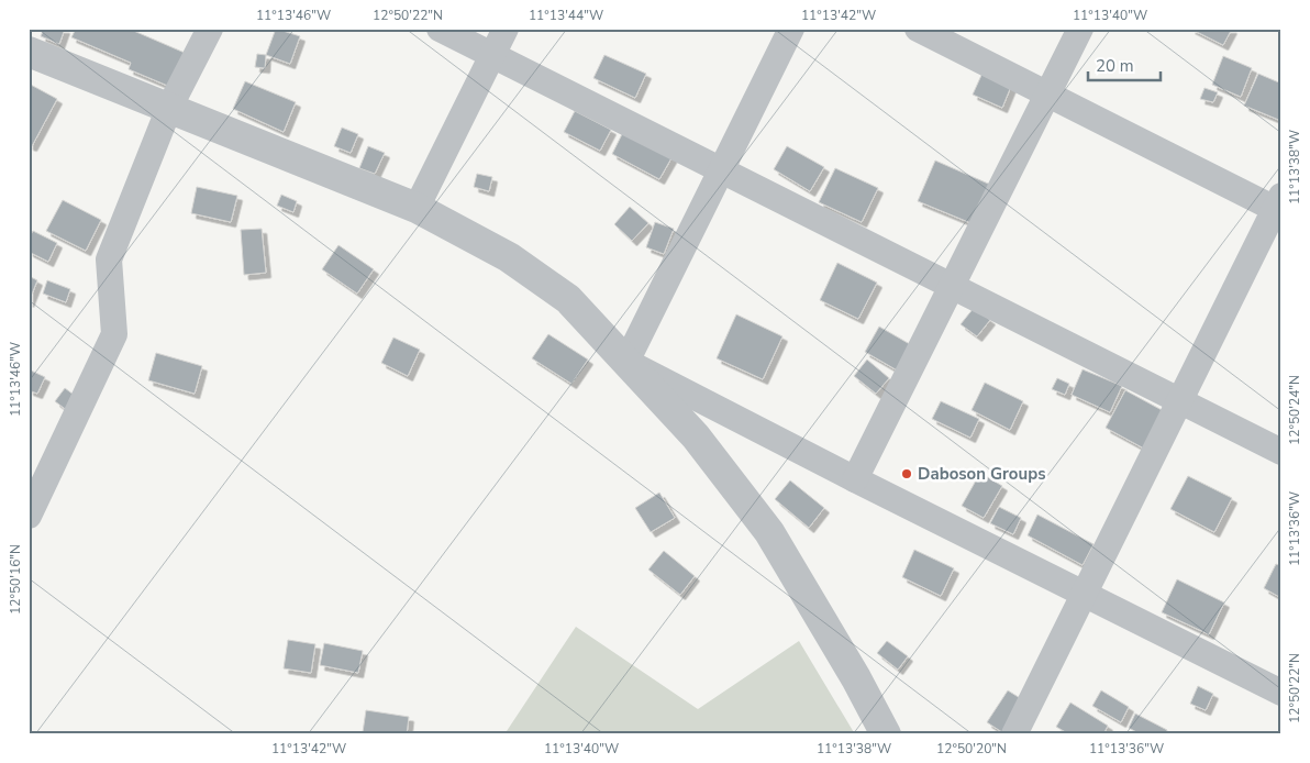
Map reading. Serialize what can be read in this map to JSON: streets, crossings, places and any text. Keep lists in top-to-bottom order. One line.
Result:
{"places":["Daboson Groups"],"scale_bar":"20 m","coordinates":["11°13'46\"W","12°50'22\"N","11°13'44\"W","11°13'42\"W","11°13'40\"W","11°13'38\"W","12°50'24\"N","11°13'36\"W","12°50'16\"N","12°50'20\"N"]}
